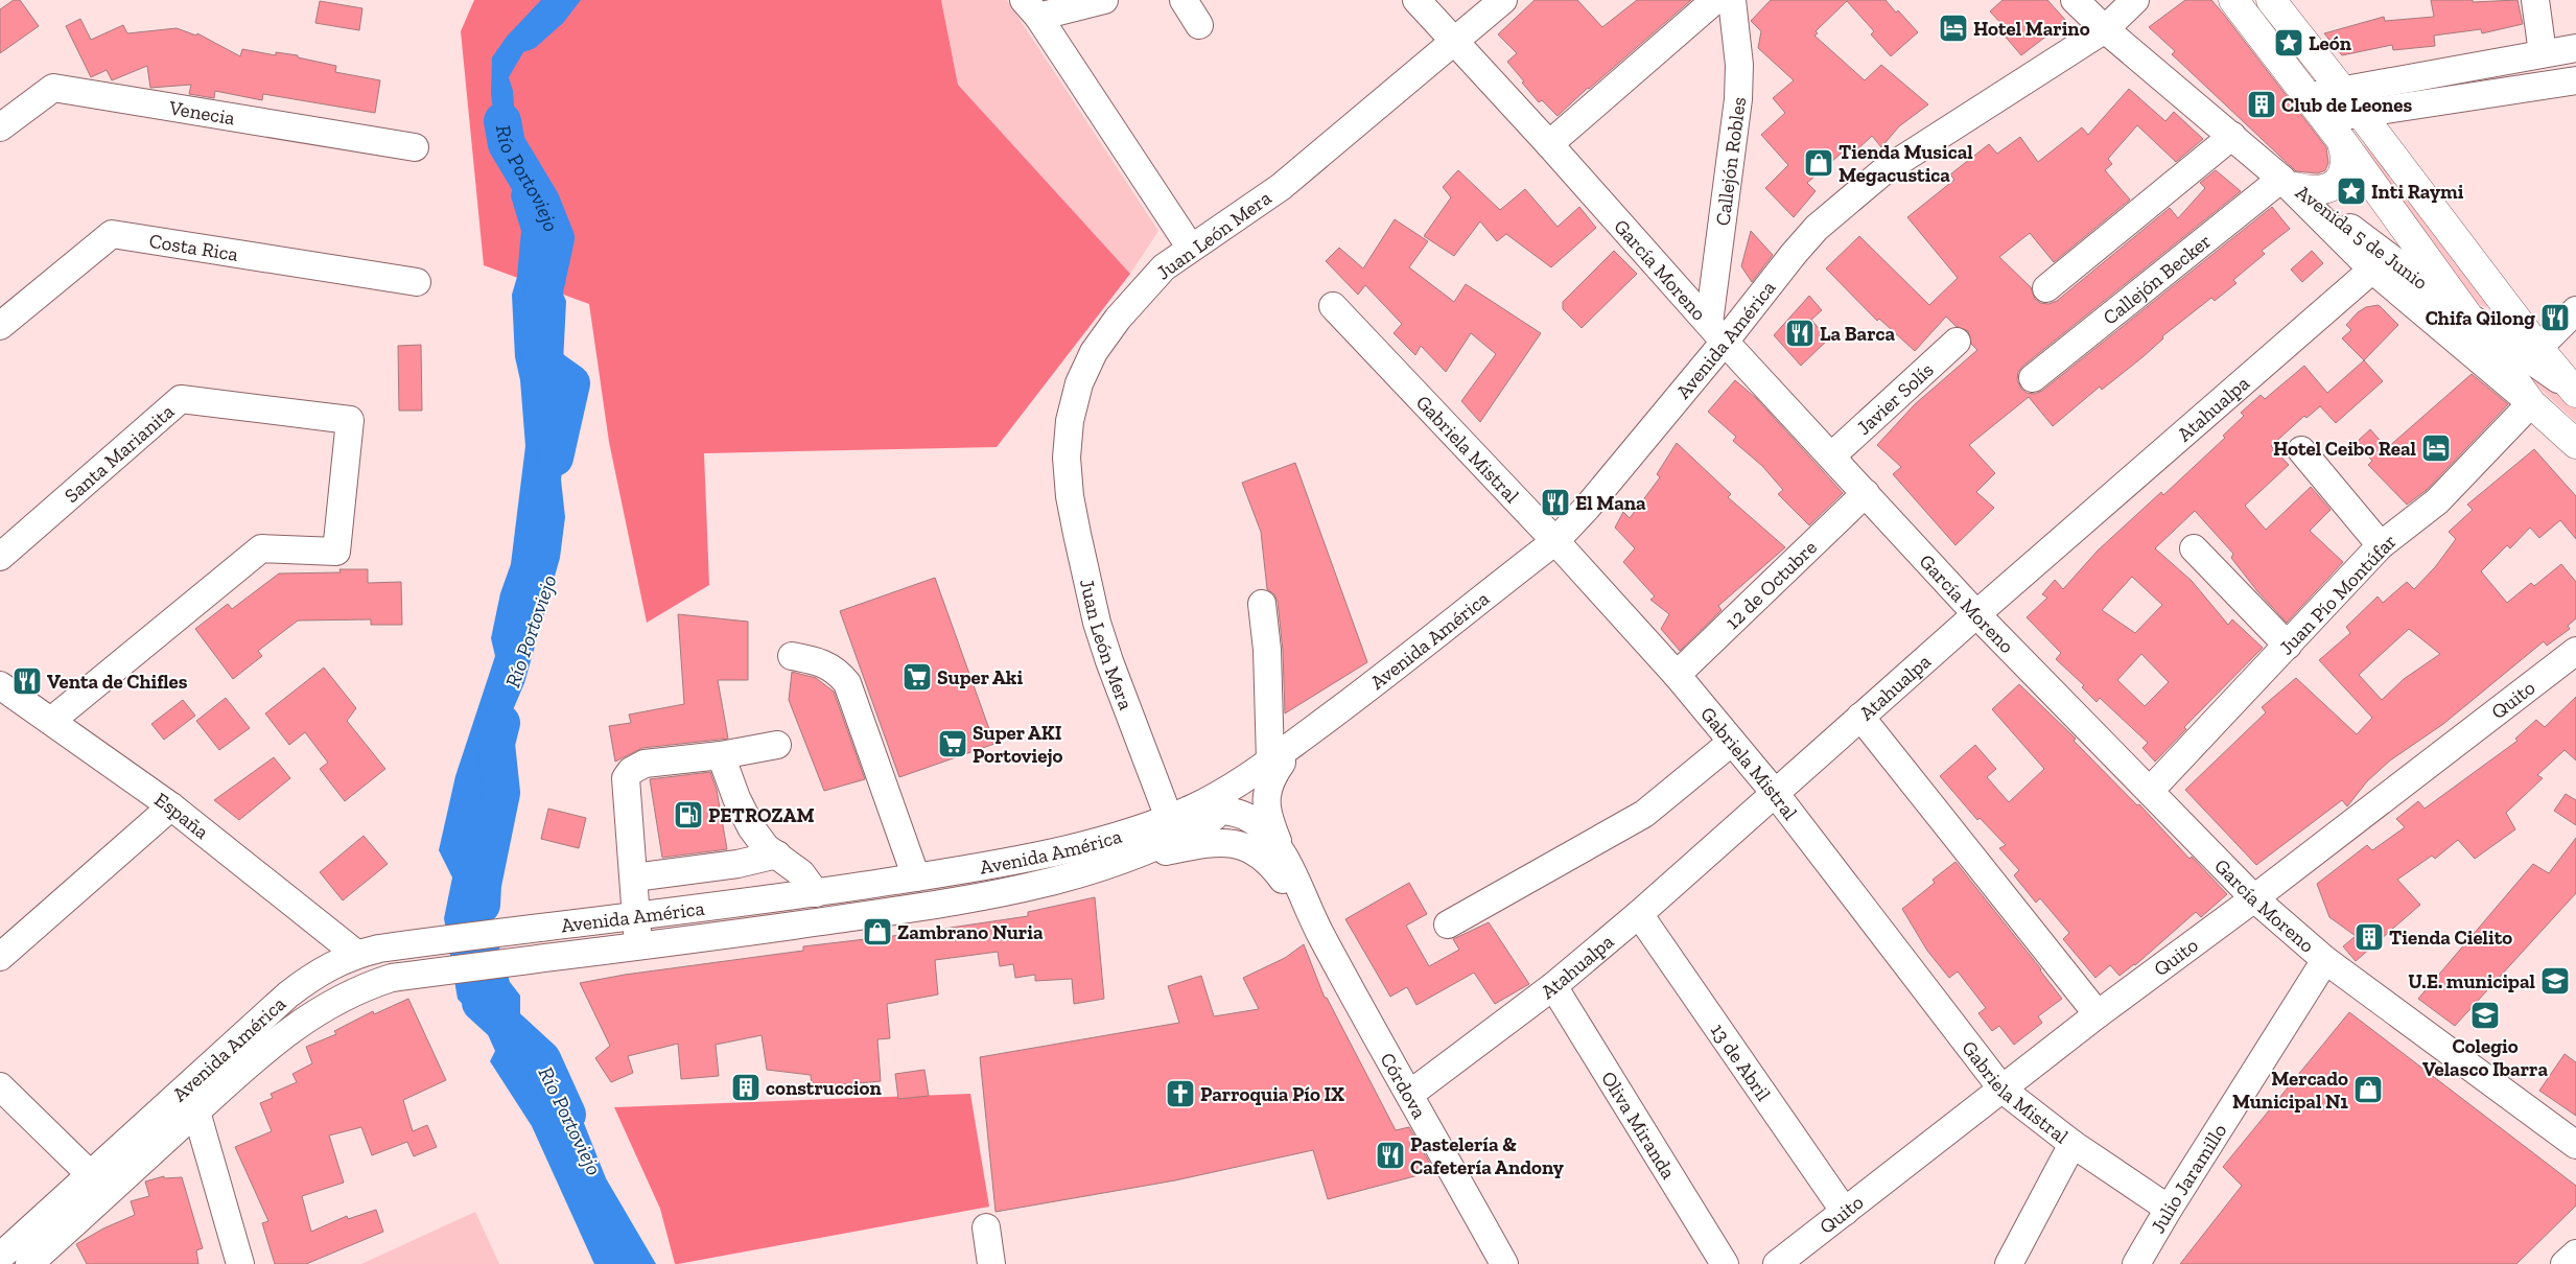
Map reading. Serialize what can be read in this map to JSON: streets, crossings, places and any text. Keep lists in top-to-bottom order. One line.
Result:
{"streets":{"street":["Venecia","Callejón Robles","Juan León Mera","Avenida 5 de Junio","Costa Rica","García Moreno","Callejón Becker","Avenida América","Javier Solís","Atahualpa","Gabriela Mistral","Santa Marianita","12 de Octubre","Juan Pío Montúfar","Quito","España","13 de Abril","Córdova","Oliva Miranda","Julio Jaramillo"]},"crossings":[["Callejón Robles","García Moreno"],["Callejón Robles","Avenida América"],["Juan León Mera","García Moreno"],["Juan León Mera","Avenida América"],["Juan León Mera","Córdova"],["Avenida 5 de Junio","Callejón Becker"],["Avenida 5 de Junio","Avenida América"],["Avenida 5 de Junio","Atahualpa"],["Avenida 5 de Junio","Juan Pío Montúfar"],["García Moreno","Avenida América"],["García Moreno","Javier Solís"],["García Moreno","Atahualpa"],["García Moreno","12 de Octubre"],["García Moreno","Juan Pío Montúfar"],["García Moreno","Quito"],["García Moreno","Julio Jaramillo"],["Avenida América","Gabriela Mistral"],["Avenida América","España"],["Avenida América","Córdova"],["Atahualpa","Gabriela Mistral"],["Atahualpa","13 de Abril"],["Atahualpa","Córdova"],["Atahualpa","Oliva Miranda"],["Gabriela Mistral","12 de Octubre"],["Gabriela Mistral","Quito"],["Gabriela Mistral","Julio Jaramillo"],["Santa Marianita","España"],["Quito","13 de Abril"]],"water":["Río Portoviejo"],"places":{"hotel":["Hotel Marino","Hotel Ceibo Real"],"place":["León","Inti Raymi"],"building":["Club de Leones","Tienda Cielito","construccion"],"shop":["Tienda Musical Megacustica","Zambrano Nuria","Mercado Municipal N1"],"restaurant":["Chifa Qilong","La Barca","El Mana","Venta de Chifles","Pastelería & Cafetería Andony"],"supermarket":["Super Aki","Super AKI Portoviejo"],"fuel station":["PETROZAM"],"school or university":["U.E. municipal","Colegio Velasco Ibarra"],"church":["Parroquia Pío IX"]}}
